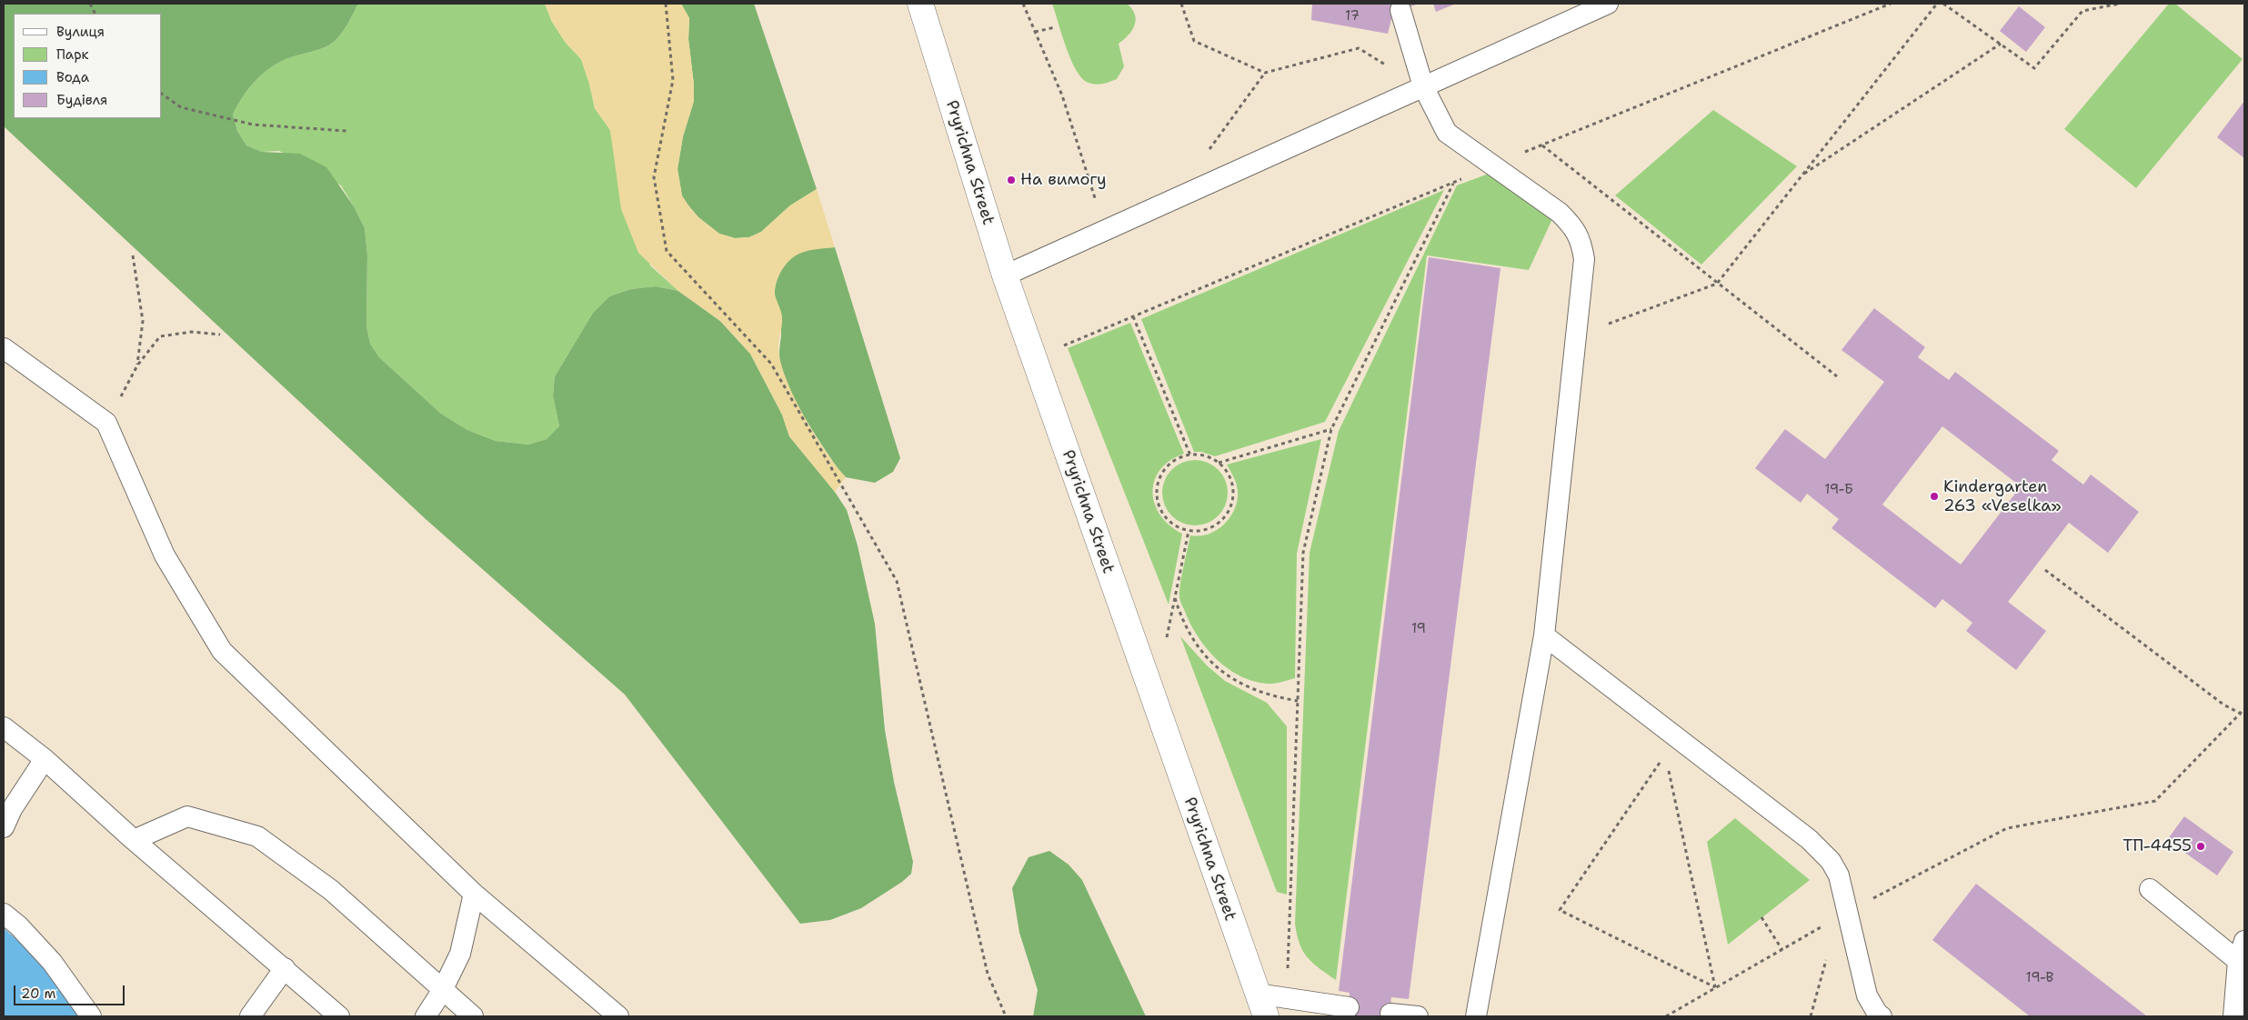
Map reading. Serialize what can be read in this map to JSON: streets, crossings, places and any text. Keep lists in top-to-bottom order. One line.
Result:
{"streets":{"street":["Pryrichna Street"]},"places":["На вимогу","Kindergarten 263 «Veselka»","ТП-4455"],"house_numbers":["17","19-Б","19","19-В"],"legend":["Вулиця","Парк","Вода","Будівля"],"scale_bar":"20 m"}
